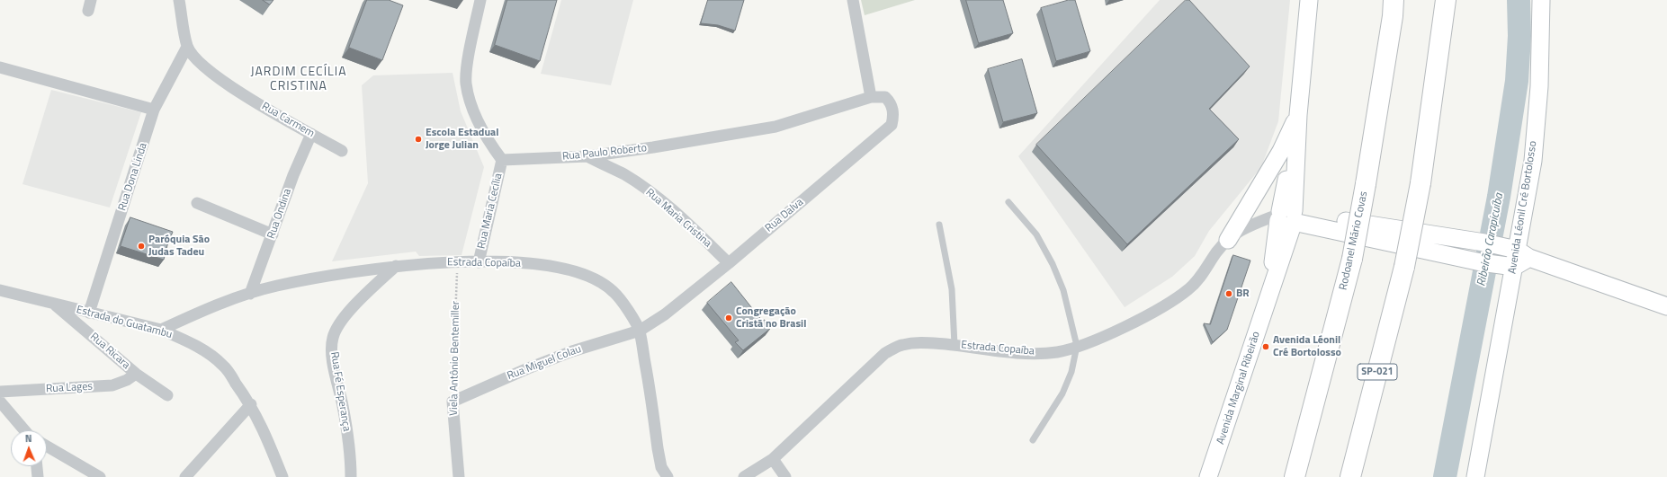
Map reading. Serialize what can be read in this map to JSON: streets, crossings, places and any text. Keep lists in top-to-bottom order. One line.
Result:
{"streets":{"highway":["Rodoanel Mário Covas","SP-021"],"main road":["Avenida Léonil Cré Bortolosso","Avenida Marginal Ribeirão"],"street":["Rua Carmem","Rua Paulo Roberto","Rua Dona Linda","Rua Maria Cecília","Rua Ondina","Rua Dalva","Rua Maria Cristina","Estrada Copaíba","Estrada do Guatambu","Rua Ricara","Viela Antônio Bentemiller","Rua Miguel Colau","Rua Lages","Rua Fé Esperança"]},"crossings":[["Rua Carmem","Rua Dona Linda"],["Rua Carmem","Rua Ondina"],["Rua Paulo Roberto","Rua Maria Cecília"],["Rua Paulo Roberto","Rua Dalva"],["Rua Paulo Roberto","Rua Maria Cristina"],["Rua Dona Linda","Estrada do Guatambu"],["Rua Maria Cecília","Estrada Copaíba"],["Rua Ondina","Estrada Copaíba"],["Rua Dalva","Rua Maria Cristina"],["Rua Dalva","Estrada Copaíba"],["Rua Dalva","Rua Miguel Colau"],["Estrada Copaíba","Estrada do Guatambu"],["Estrada Copaíba","Viela Antônio Bentemiller"],["Estrada Copaíba","Rua Miguel Colau"],["Estrada Copaíba","Avenida Marginal Ribeirão"],["Estrada Copaíba","Rua Fé Esperança"],["Estrada do Guatambu","Rua Ricara"],["Rua Ricara","Rua Lages"],["Viela Antônio Bentemiller","Rua Miguel Colau"]],"districts":["JARDIM CECÍLIA CRISTINA"],"water":["Ribeirão Carapicuíba"],"places":["Escola Estadual Jorge Julian","Paróquia São Judas Tadeu","BR","Congregação Cristã no Brasil","Avenida Léonil Cré Bortolosso"],"north":"top"}
